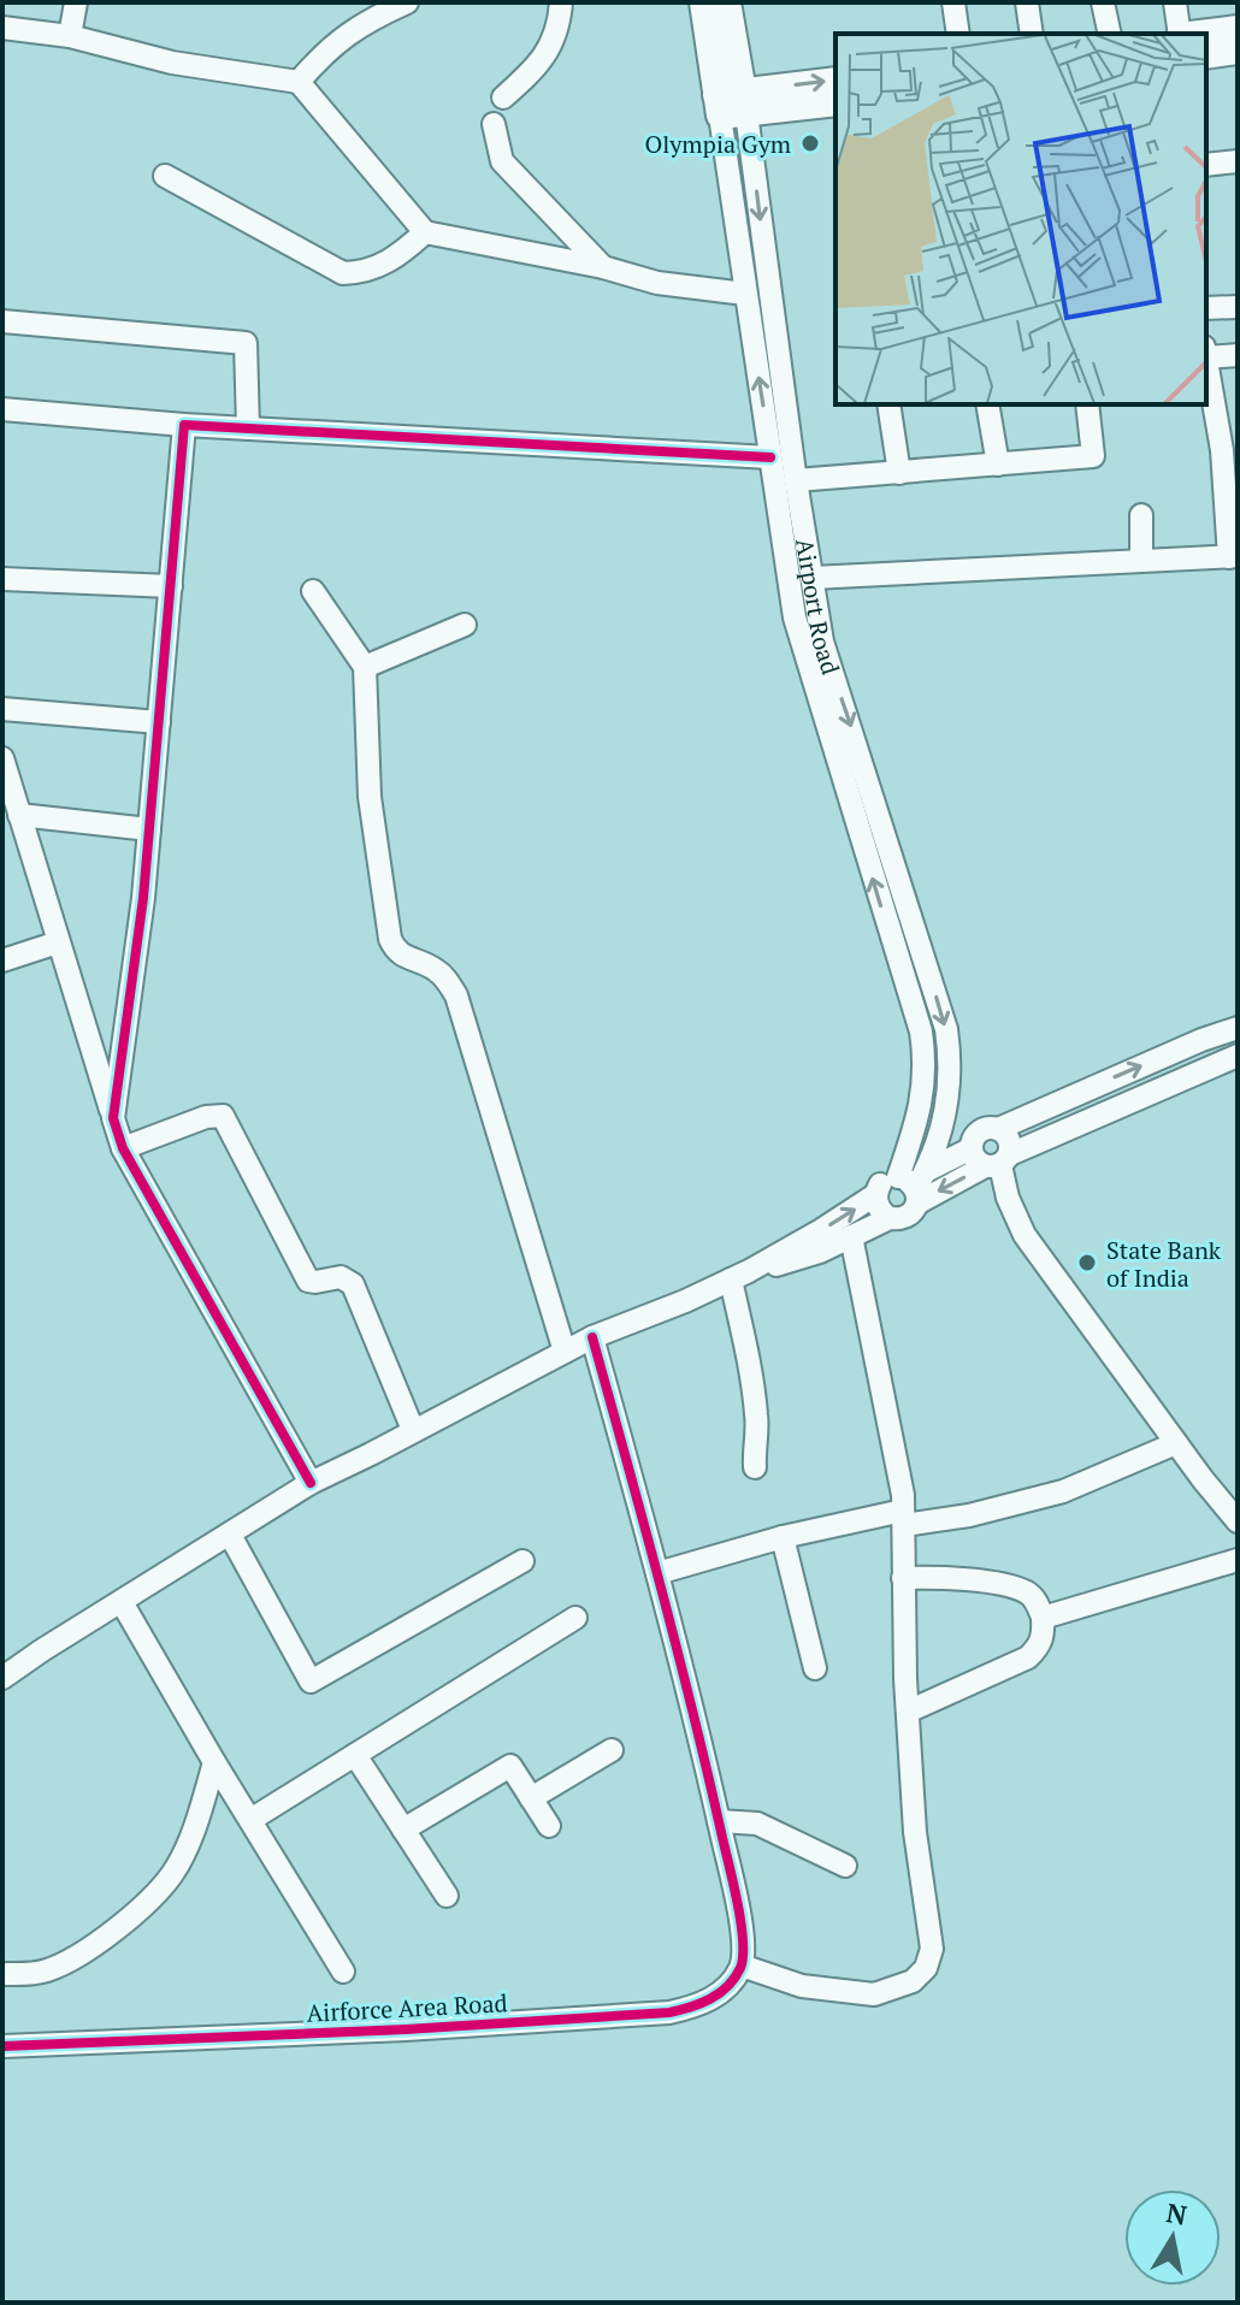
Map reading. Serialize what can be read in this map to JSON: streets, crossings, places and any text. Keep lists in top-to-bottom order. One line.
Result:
{"streets":{"main road":["Airport Road"],"street":["Airforce Area Road"]},"places":["Olympia Gym","State Bank of India"],"north":"top"}
